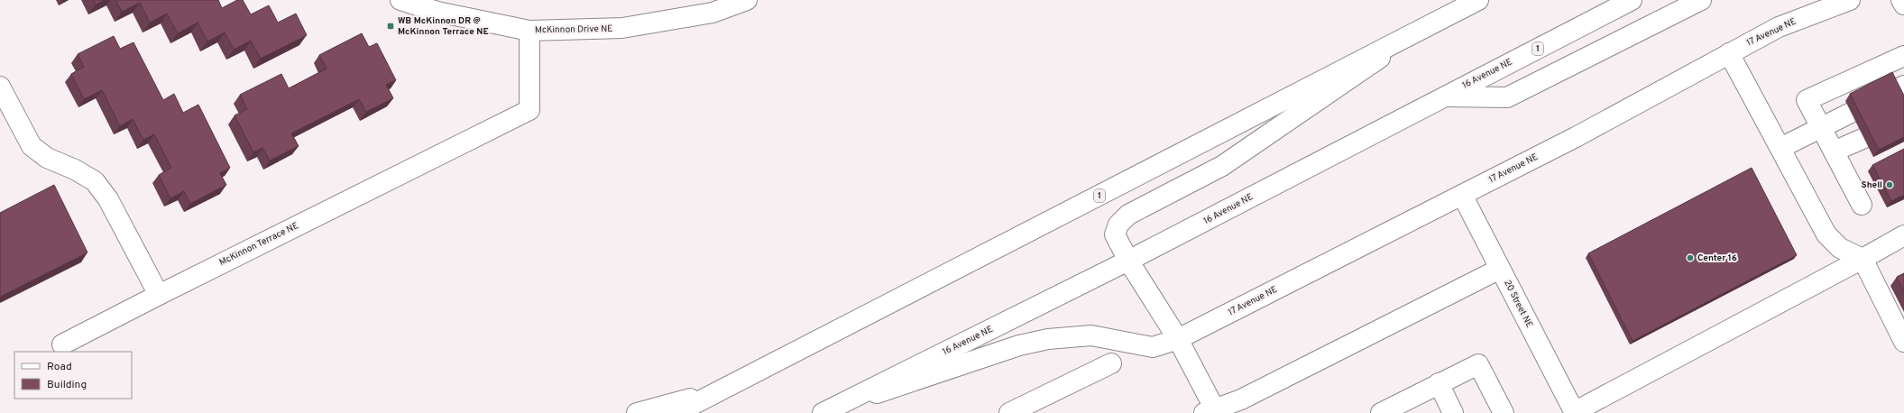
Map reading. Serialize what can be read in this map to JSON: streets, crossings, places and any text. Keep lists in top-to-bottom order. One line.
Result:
{"streets":{"main road":["McKinnon Drive NE","17 Avenue NE","1","16 Avenue NE","McKinnon Terrace NE","20 Street NE"]},"crossings":[["McKinnon Drive NE","McKinnon Terrace NE"],["17 Avenue NE","16 Avenue NE"],["17 Avenue NE","20 Street NE"]],"places":{"transit":["WB McKinnon DR @ McKinnon Terrace NE"],"other":["Shell","Center 16"]},"legend":["Road","Building"]}
